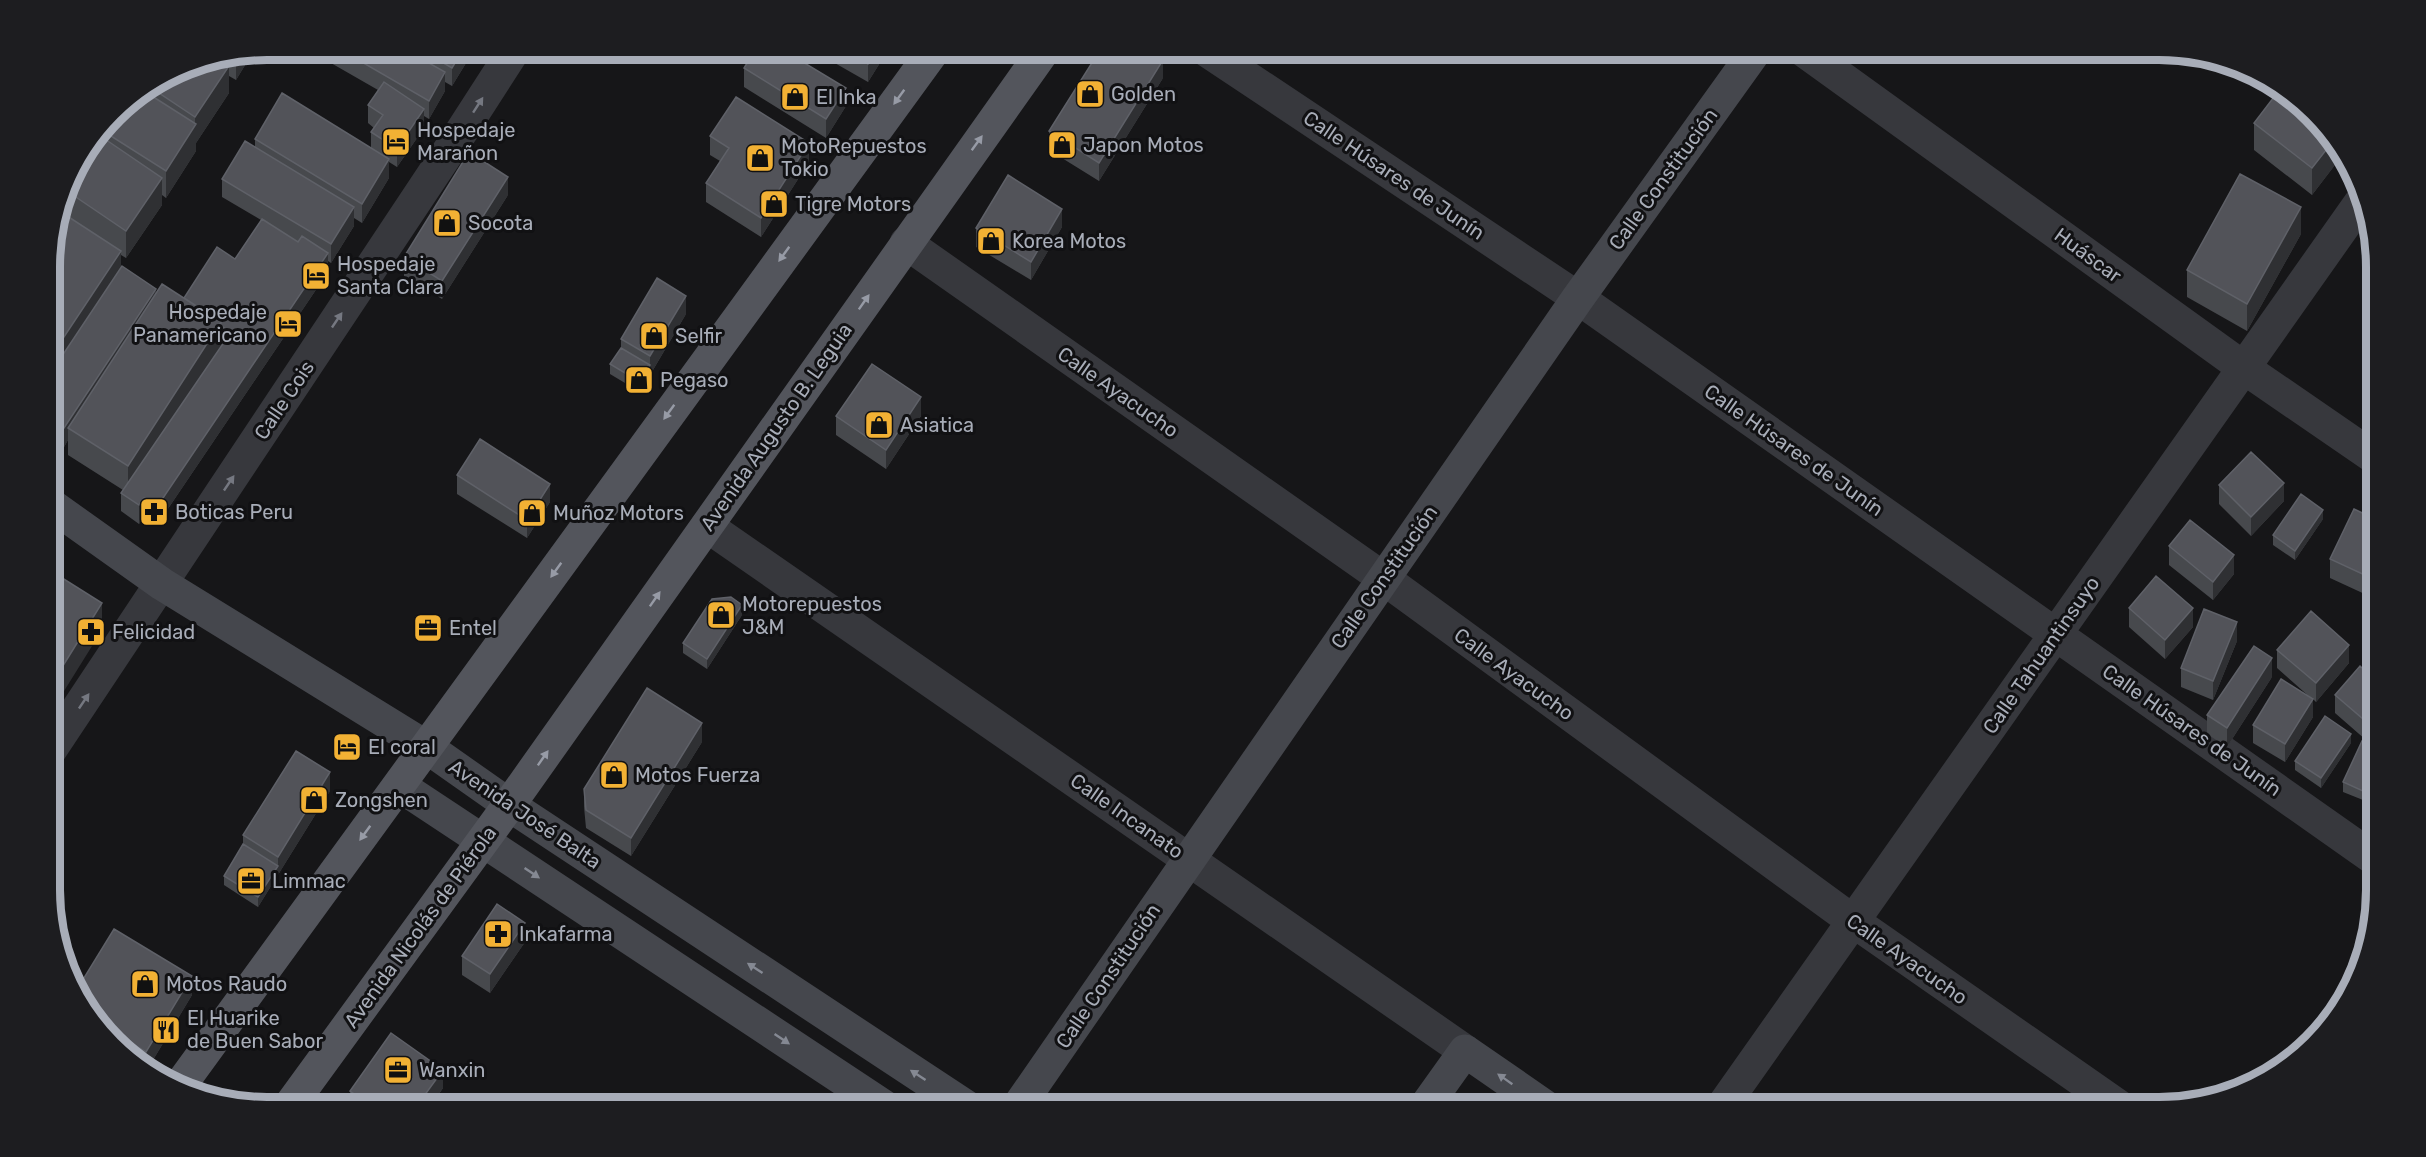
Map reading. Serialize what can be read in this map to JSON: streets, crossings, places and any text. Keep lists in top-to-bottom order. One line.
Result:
{"streets":{"main road":["Avenida Augusto B. Leguia","Avenida Nicolás de Piérola"],"street":["Calle Húsares de Junín","Calle Constitución","Huáscar","Calle Ayacucho","Calle Cois","Calle Tahuantinsuyo","Avenida José Balta","Calle Incanato"]},"crossings":[["Calle Húsares de Junín","Calle Constitución"],["Calle Húsares de Junín","Calle Tahuantinsuyo"],["Calle Constitución","Calle Ayacucho"],["Calle Constitución","Calle Incanato"],["Huáscar","Calle Tahuantinsuyo"],["Calle Ayacucho","Avenida Augusto B. Leguia"],["Calle Ayacucho","Calle Tahuantinsuyo"],["Calle Cois","Avenida José Balta"],["Avenida Augusto B. Leguia","Avenida José Balta"],["Avenida Augusto B. Leguia","Calle Incanato"],["Avenida Augusto B. Leguia","Avenida Nicolás de Piérola"],["Avenida José Balta","Avenida Nicolás de Piérola"]],"one_way":["Calle Cois"],"places":{"shop":["Golden","El Inka","Japon Motos","MotoRepuestos Tokio","Tigre Motors","Socota","Korea Motos","Selfir","Pegaso","Asiatica","Muñoz Motors","Motorepuestos J&M","Motos Fuerza","Zongshen","Motos Raudo"],"hotel":["Hospedaje Marañon","Hospedaje Santa Clara","Hospedaje Panamericano","El coral"],"pharmacy":["Boticas Peru","Felicidad","Inkafarma"],"office":["Entel","Limmac","Wanxin"],"restaurant":["El Huarike de Buen Sabor"]}}
